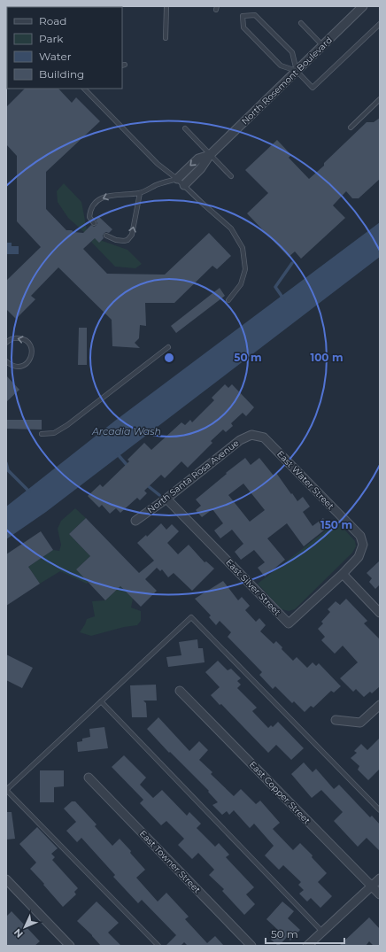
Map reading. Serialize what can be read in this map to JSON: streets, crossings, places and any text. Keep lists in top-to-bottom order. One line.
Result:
{"streets":{"street":["North Rosemont Boulevard","North Santa Rosa Avenue","East Water Street","East Silver Street","East Copper Street","East Towner Street"]},"crossings":[["North Santa Rosa Avenue","East Water Street"],["North Santa Rosa Avenue","East Silver Street"],["East Water Street","East Silver Street"]],"water":["Arcadia Wash"],"legend":["Road","Park","Water","Building"],"scale_bar":"50 m","north":"bottom left","rings":["50 m","100 m","150 m"]}
